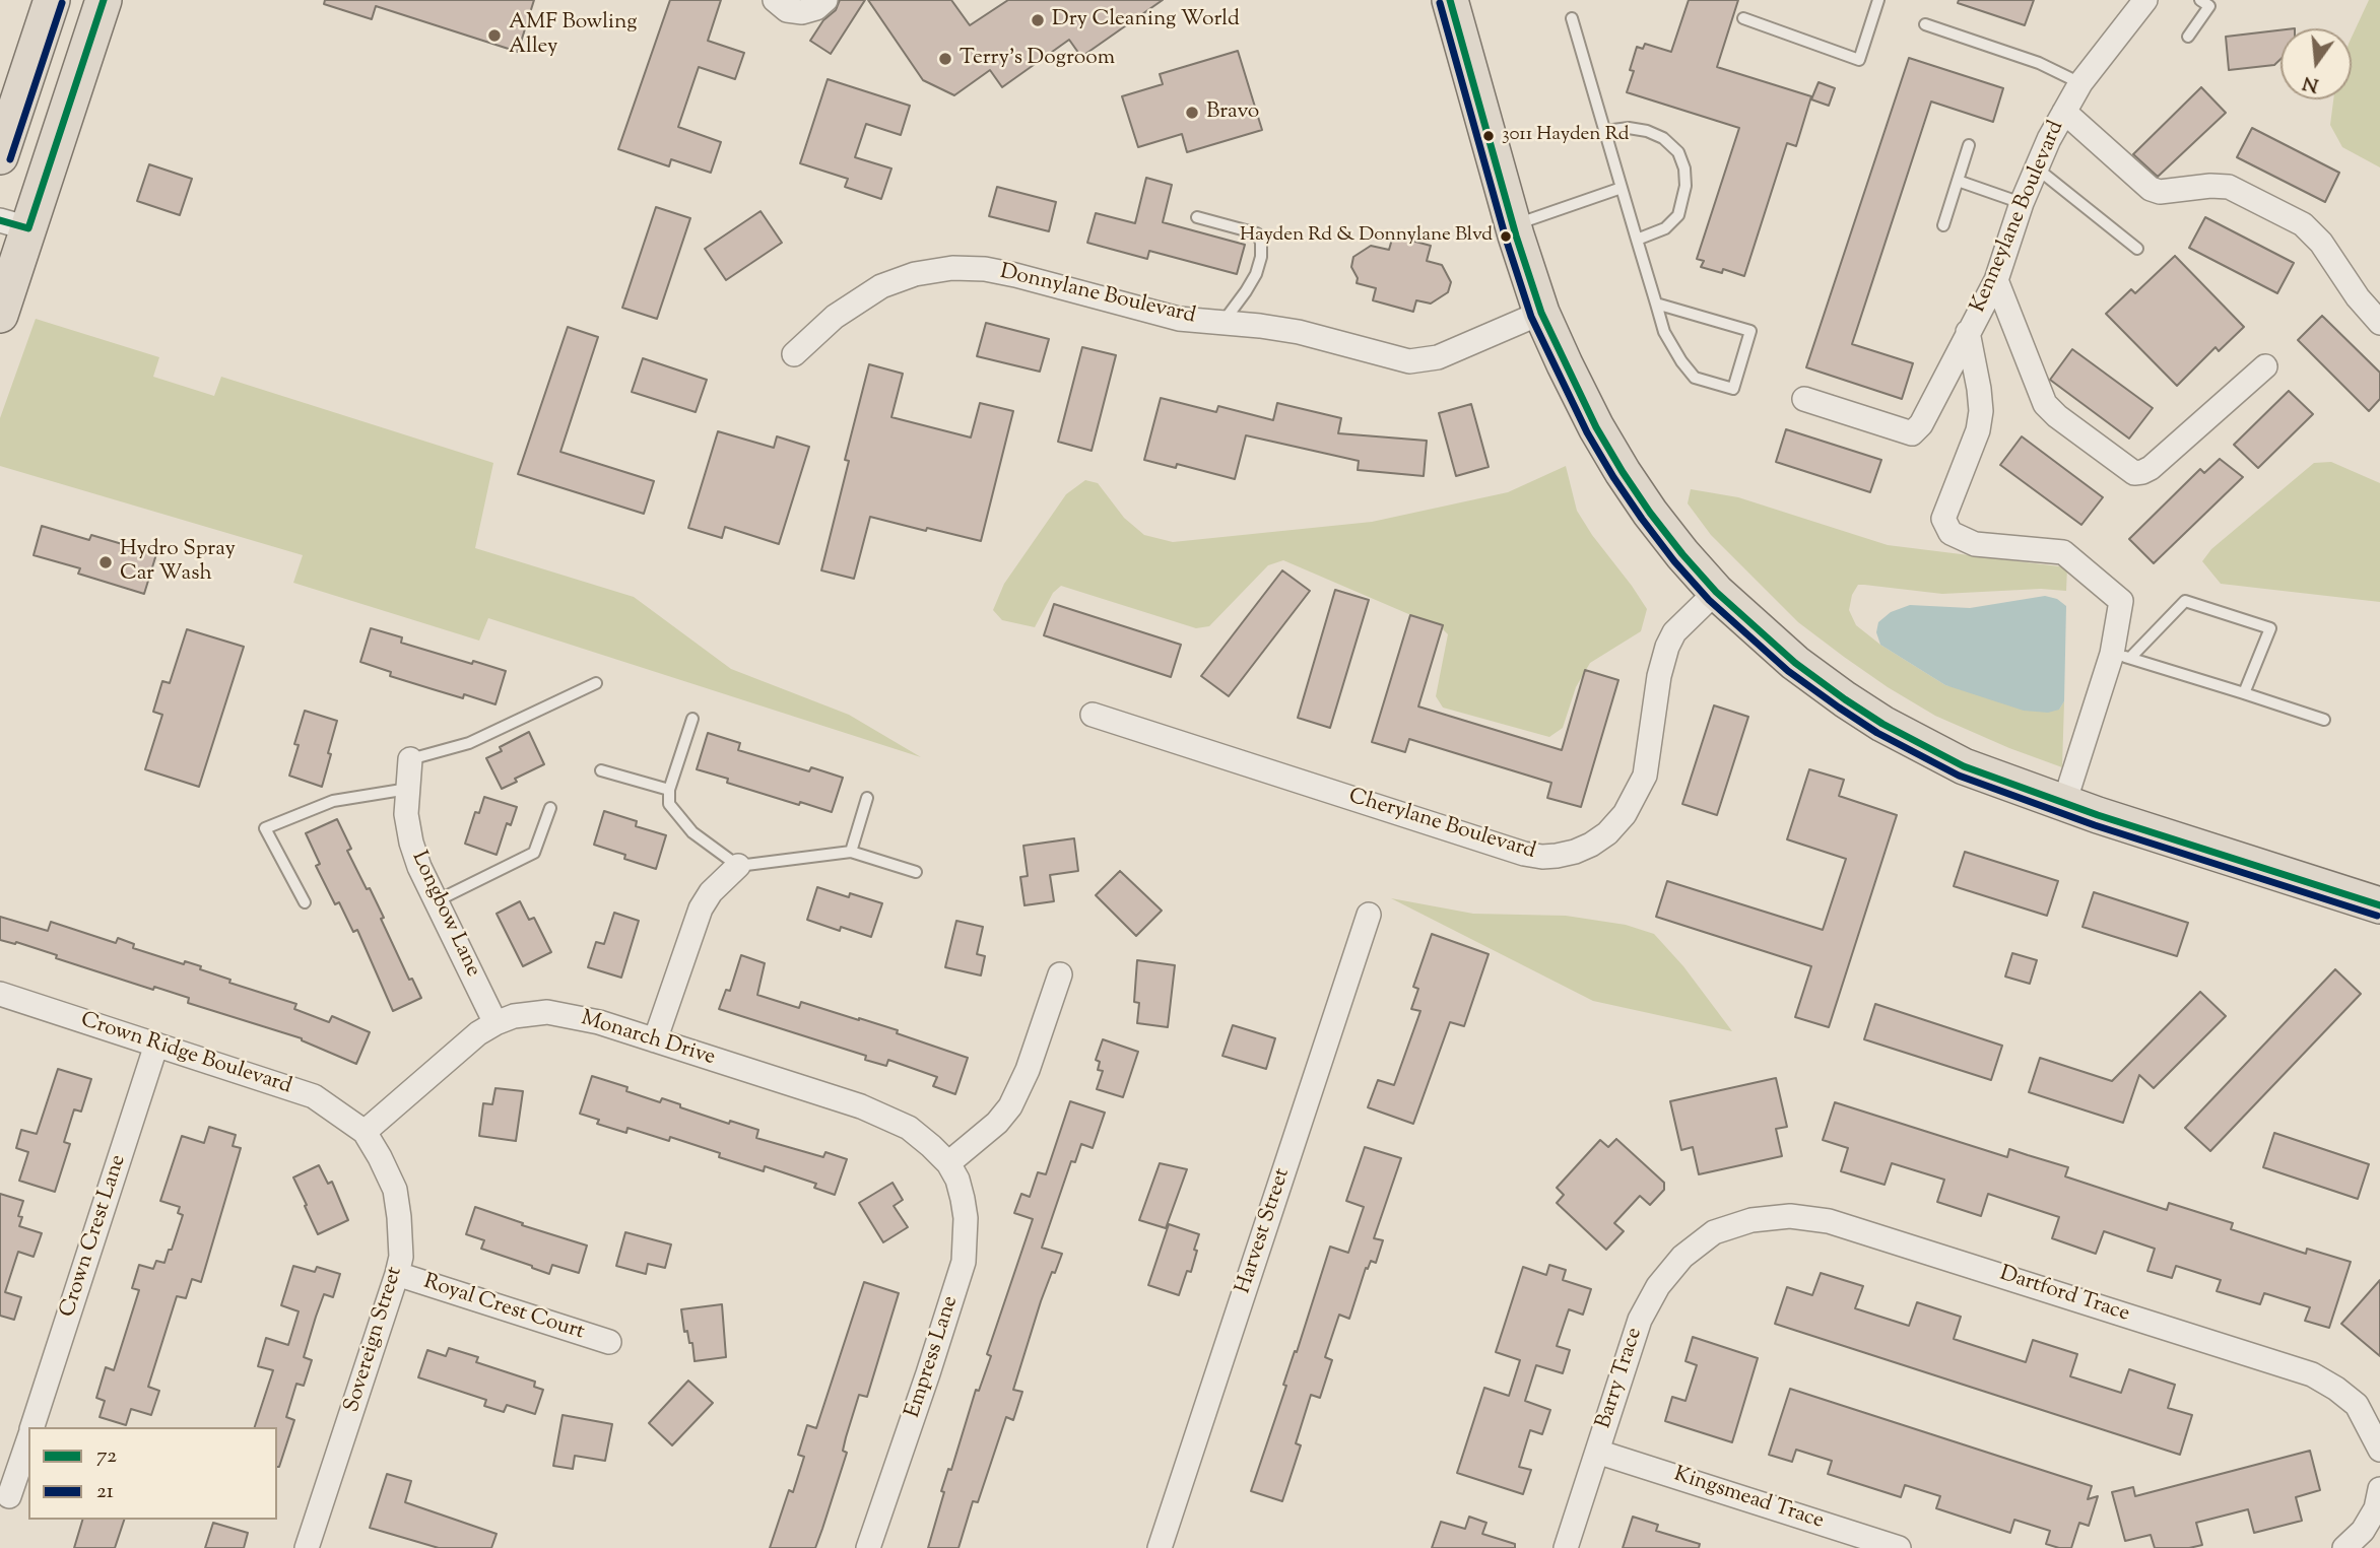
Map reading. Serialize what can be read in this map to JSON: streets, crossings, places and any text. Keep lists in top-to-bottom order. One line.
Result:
{"streets":{"street":["Kenneylane Boulevard","Donnylane Boulevard","Cherylane Boulevard","Longbow Lane","Monarch Drive","Crown Ridge Boulevard","Harvest Street","Crown Crest Lane","Dartford Trace","Royal Crest Court","Sovereign Street","Empress Lane","Barry Trace","Kingsmead Trace"]},"crossings":[["Longbow Lane","Monarch Drive"],["Monarch Drive","Crown Ridge Boulevard"],["Monarch Drive","Sovereign Street"],["Monarch Drive","Empress Lane"],["Crown Ridge Boulevard","Crown Crest Lane"],["Crown Ridge Boulevard","Sovereign Street"],["Dartford Trace","Barry Trace"],["Royal Crest Court","Sovereign Street"],["Barry Trace","Kingsmead Trace"]],"places":["Dry Cleaning World","AMF Bowling Alley","Terry's Dogroom","Bravo","3011 Hayden Rd","Hayden Rd & Donnylane Blvd","Hydro Spray Car Wash"],"lines":["transit line 72","transit line 21"],"legend":["72","21"],"north":"bottom"}
